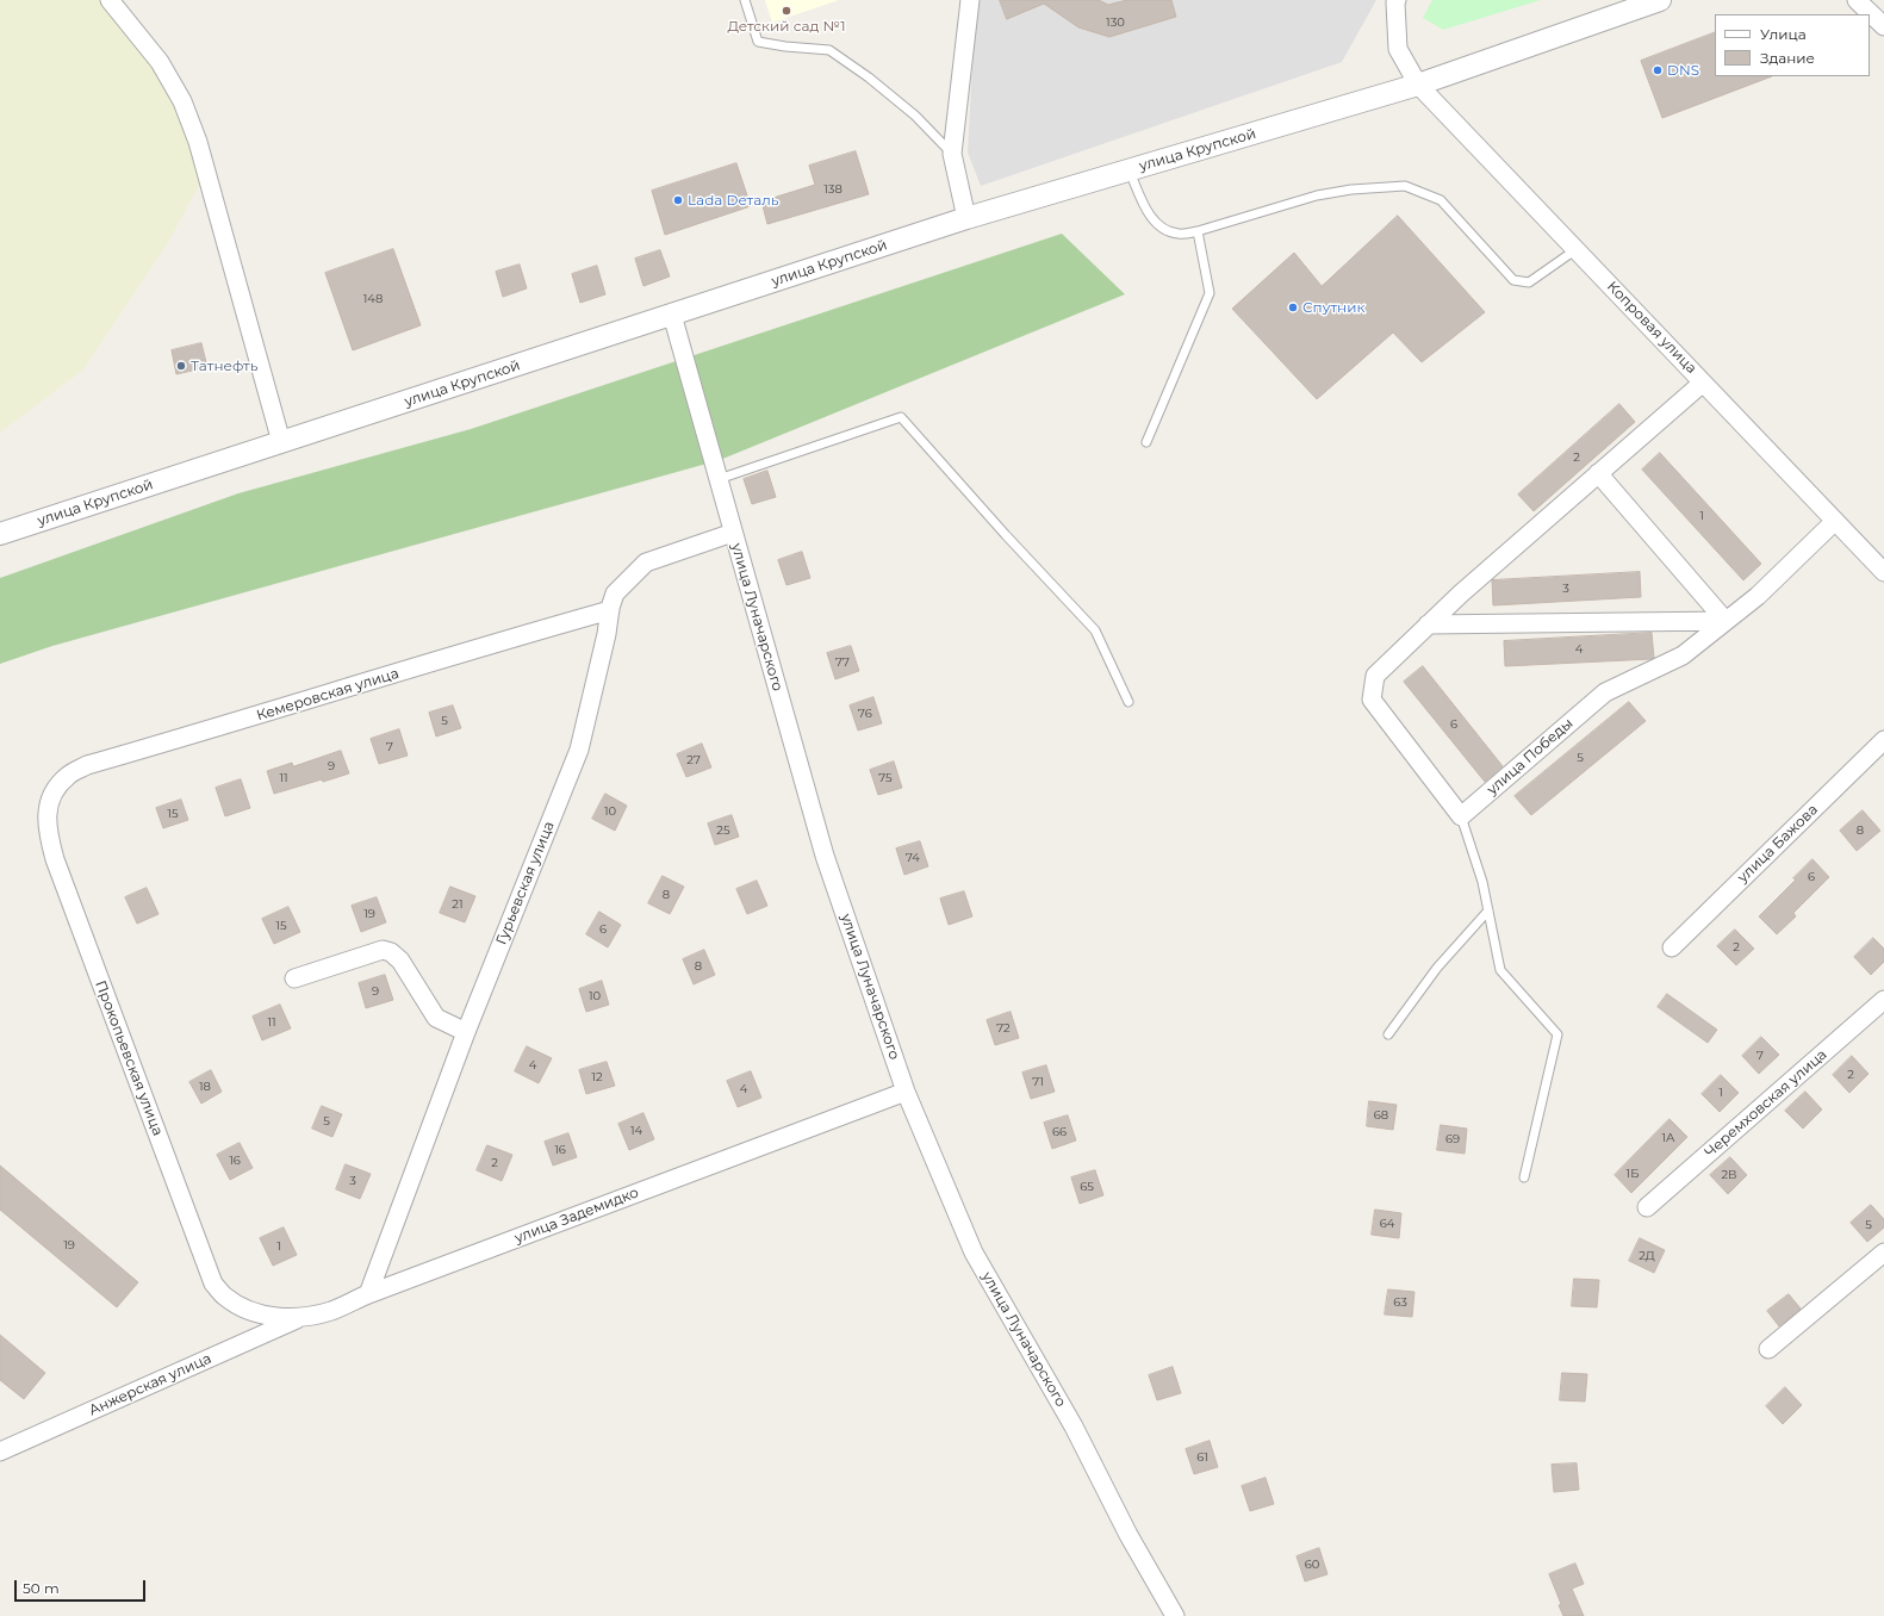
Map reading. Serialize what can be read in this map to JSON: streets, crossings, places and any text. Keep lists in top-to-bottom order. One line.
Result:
{"streets":{"street":["улица Крупской","Копровая улица","улица Луначарского","Кемеровская улица","улица Победы","улица Бажова","Гурьевская улица","Прокопьевская улица","Черемховская улица","улица Задемидко","Анжерская улица"]},"crossings":[["улица Крупской","Копровая улица"],["улица Крупской","улица Луначарского"],["Копровая улица","улица Победы"],["улица Луначарского","Гурьевская улица"],["улица Луначарского","улица Задемидко"],["Кемеровская улица","Гурьевская улица"],["Кемеровская улица","Прокопьевская улица"],["Гурьевская улица","улица Задемидко"],["Прокопьевская улица","улица Задемидко"],["улица Задемидко","Анжерская улица"]],"places":["Детский сад №1","DNS","Lada Dеталь","Спутник","Татнефть"],"house_numbers":["130","138","148","2","1","3","4","77","76","5","6","7","5","27","9","11","75","10","15","25","8","74","6","8","21","19","15","6","2","8","9","10","11","72","7","4","2","12","71","18","4","1","68","5","14","66","1А","69","16","16","2","1Б","2В","3","65","64","5","19","1","2Д","63","61","60"],"legend":["Улица","Здание"],"scale_bar":"50 m"}
